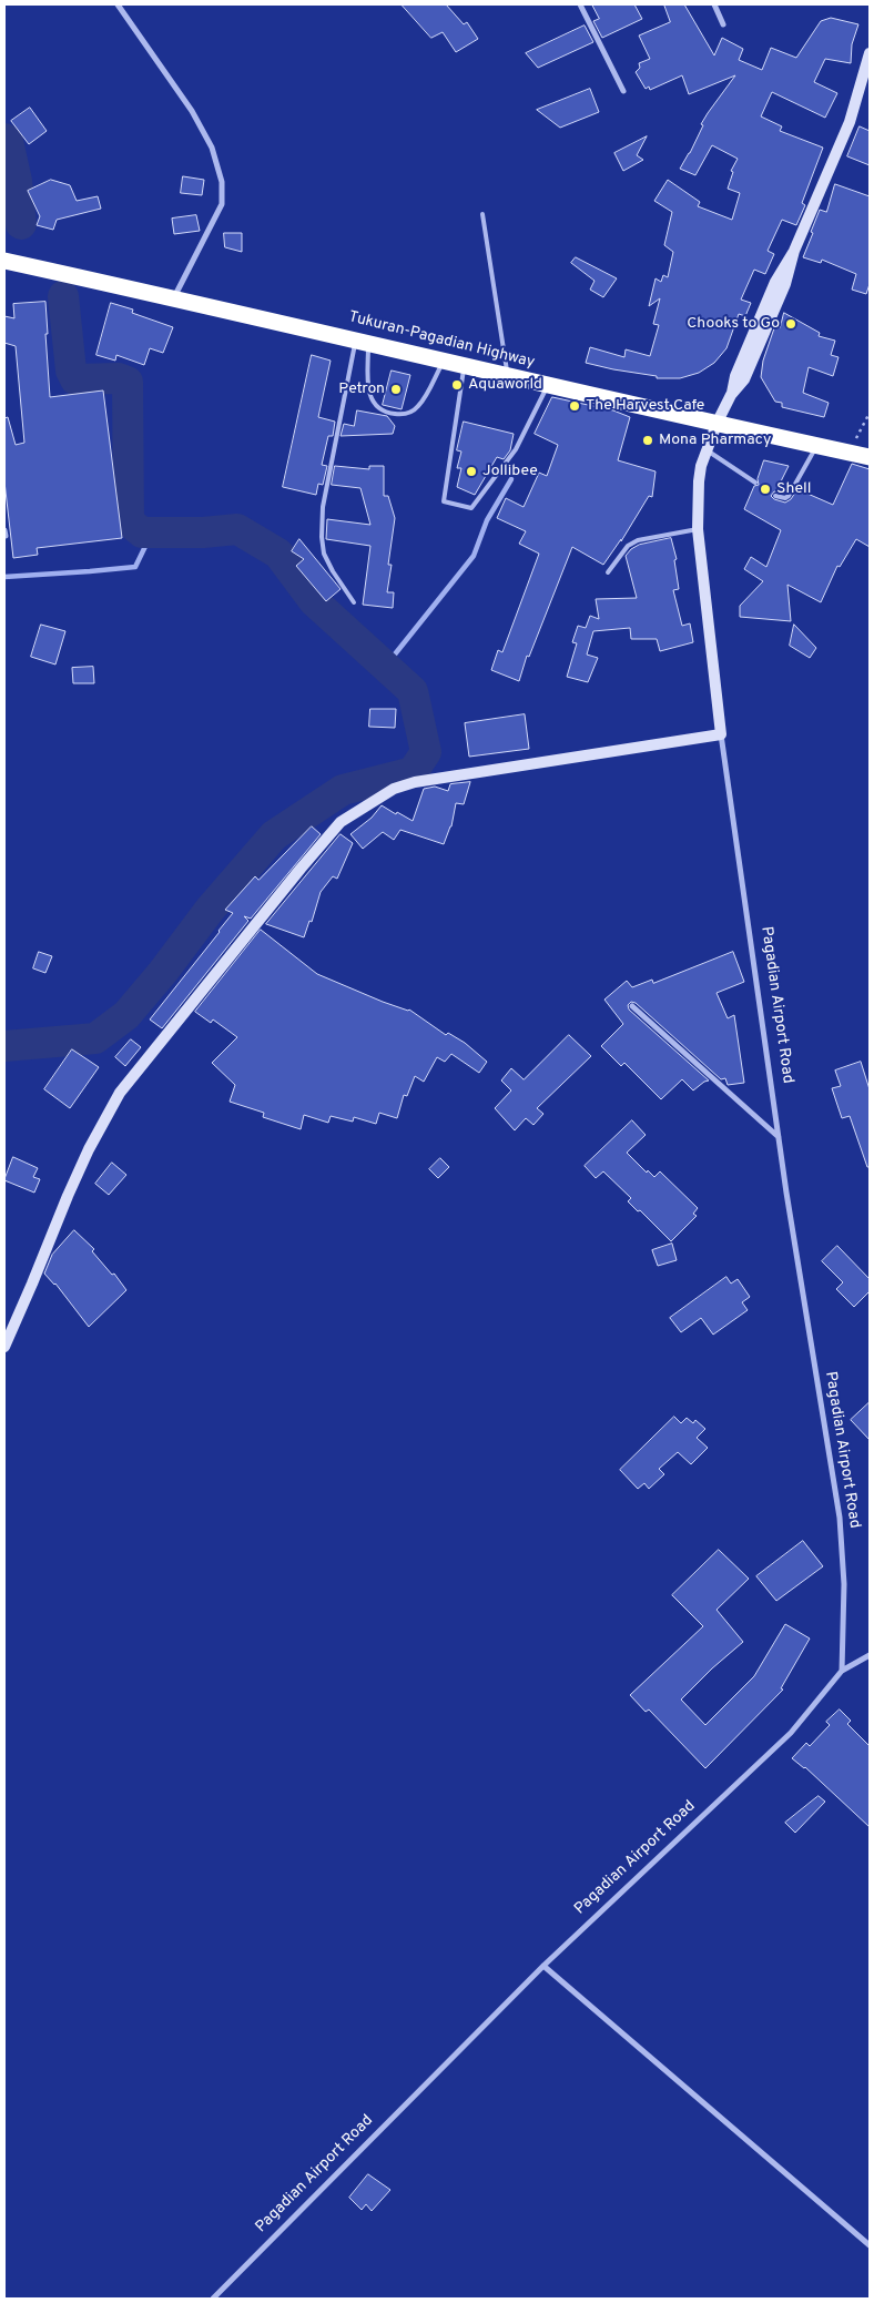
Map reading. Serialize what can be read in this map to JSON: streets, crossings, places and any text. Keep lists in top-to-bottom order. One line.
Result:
{"streets":{"highway":["Tukuran-Pagadian Highway"],"street":["Pagadian Airport Road"]},"crossings":[["Tukuran-Pagadian Highway","Pagadian Airport Road"]],"places":["Chooks to Go","Aquaworld","Petron","The Harvest Cafe","Mona Pharmacy","Jollibee","Shell"]}
